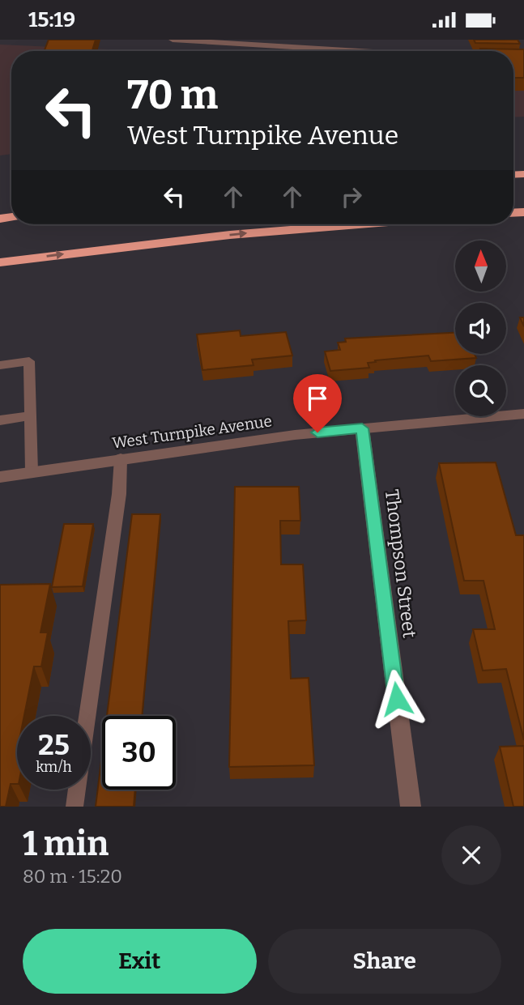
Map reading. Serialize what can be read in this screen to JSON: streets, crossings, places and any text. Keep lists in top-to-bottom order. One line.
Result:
{"streets":{"street":["West Turnpike Avenue","Thompson Street"]},"crossings":[["West Turnpike Avenue","Thompson Street"]],"north":"top","page":{"status":"15:19","turn":["70 m","West Turnpike Avenue"],"speed":"25 km/h","limit":"30","heading":["1 min","80 m · 15:20"],"buttons":["Exit","Share"]}}
